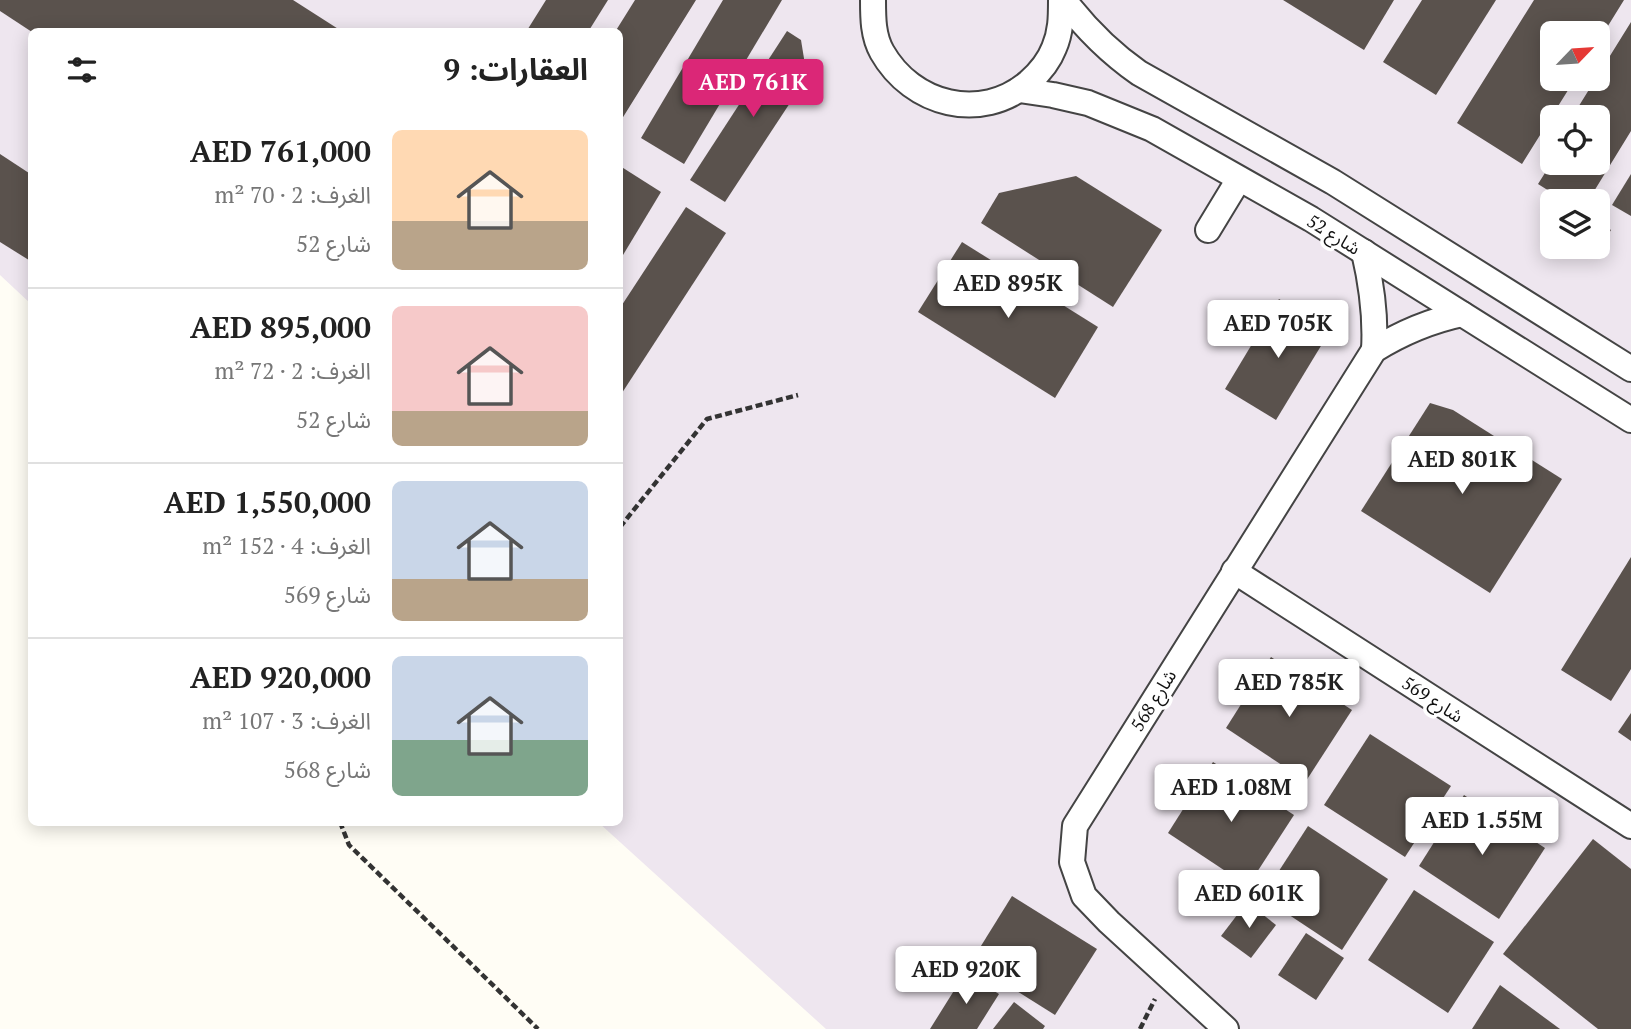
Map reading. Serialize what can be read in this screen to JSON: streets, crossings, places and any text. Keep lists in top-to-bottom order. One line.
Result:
{"streets":{"street":["شارع 52","شارع 569","شارع 568"]},"crossings":[["شارع 52","شارع 568"],["شارع 569","شارع 568"]],"north":"top right","page":{"heading":"العقارات: 9","price":["AED 761K","AED 895K","AED 705K","AED 801K","AED 785K","AED 1.08M","AED 1.55M","AED 601K","AED 920K"],"list":[{"name":"AED 761,000","note":"الغرف: 2 · 70 m² · شارع 52"},{"name":"AED 895,000","note":"الغرف: 2 · 72 m² · شارع 52"},{"name":"AED 1,550,000","note":"الغرف: 4 · 152 m² · شارع 569"},{"name":"AED 920,000","note":"الغرف: 3 · 107 m² · شارع 568"}]}}
